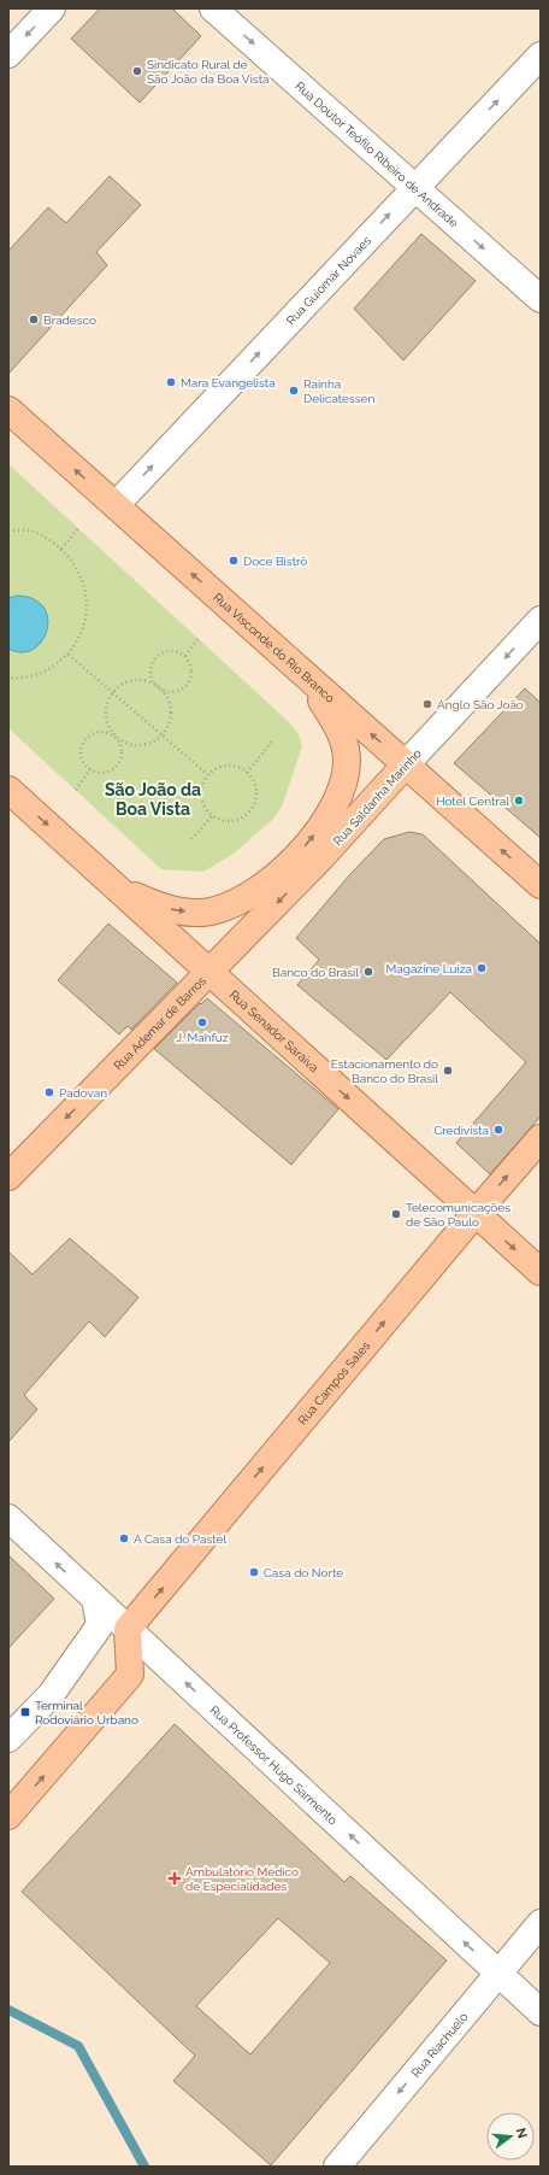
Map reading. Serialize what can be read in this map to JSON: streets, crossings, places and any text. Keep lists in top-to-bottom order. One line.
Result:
{"streets":{"main road":["Rua Visconde do Rio Branco","Rua Saldanha Marinho","Rua Ademar de Barros","Rua Senador Saraiva","Rua Campos Sales"],"street":["Rua Doutor Teófilo Ribeiro de Andrade","Rua Guiomar Novaes","Rua Professor Hugo Sarmento","Rua Riachuelo"]},"crossings":[["Rua Doutor Teófilo Ribeiro de Andrade","Rua Guiomar Novaes"],["Rua Guiomar Novaes","Rua Visconde do Rio Branco"],["Rua Visconde do Rio Branco","Rua Saldanha Marinho"],["Rua Saldanha Marinho","Rua Ademar de Barros"],["Rua Saldanha Marinho","Rua Senador Saraiva"],["Rua Ademar de Barros","Rua Senador Saraiva"],["Rua Senador Saraiva","Rua Campos Sales"],["Rua Campos Sales","Rua Professor Hugo Sarmento"],["Rua Professor Hugo Sarmento","Rua Riachuelo"]],"one_way":["Rua Doutor Teófilo Ribeiro de Andrade","Rua Guiomar Novaes","Rua Visconde do Rio Branco","Rua Saldanha Marinho","Rua Ademar de Barros","Rua Senador Saraiva","Rua Campos Sales","Rua Professor Hugo Sarmento","Rua Riachuelo"],"districts":["São João da Boa Vista"],"places":{"other":["Sindicato Rural de São João da Boa Vista","Bradesco","Mara Evangelista","Rainha Delicatessen","Doce Bistrô","Anglo São João","Hotel Central","Magazine Luiza","Banco do Brasil","J. Mahfuz","Estacionamento do Banco do Brasil","Padovan","Credivista","Telecomunicações de São Paulo","A Casa do Pastel","Casa do Norte"],"transit":["Terminal Rodoviário Urbano"],"health":["Ambulatório Médico de Especialidades"]},"north":"right"}
